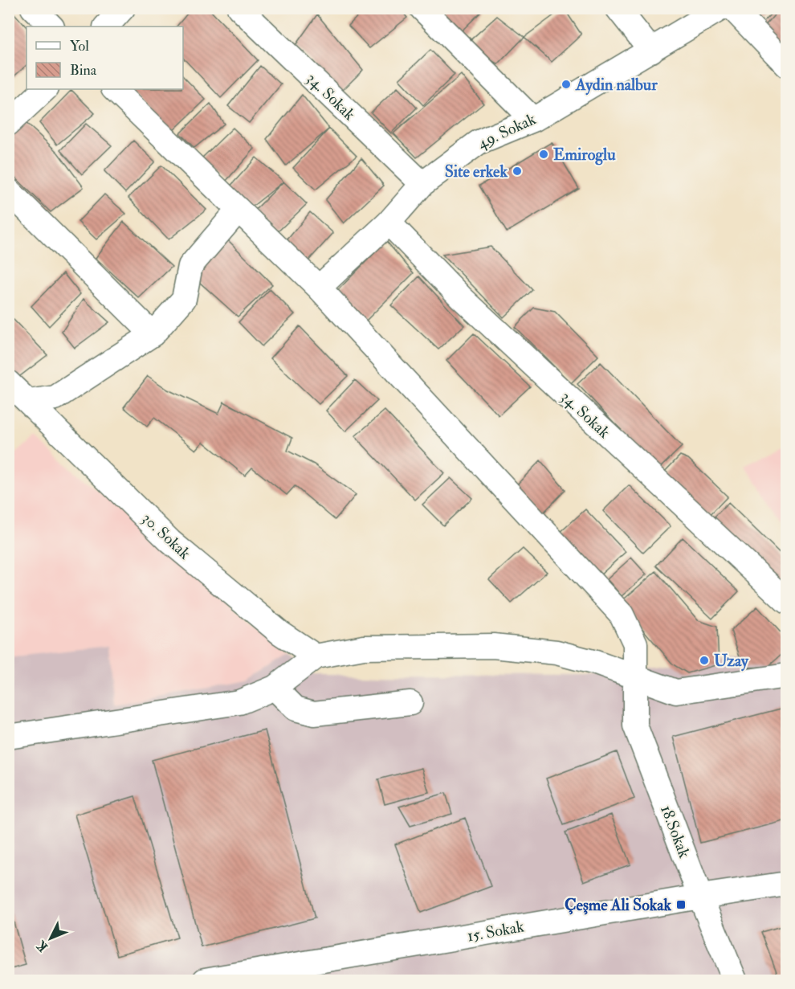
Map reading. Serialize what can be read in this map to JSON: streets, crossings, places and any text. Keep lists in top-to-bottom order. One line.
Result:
{"streets":{"street":["34. Sokak","49. Sokak","30. Sokak","18.Sokak","15. Sokak"]},"crossings":[["34. Sokak","49. Sokak"],["49. Sokak","18.Sokak"],["18.Sokak","15. Sokak"]],"places":{"other":["Aydin nalbur","Emiroglu","Site erkek","Uzay"],"transit":["Çeşme Ali Sokak"]},"legend":["Yol","Bina"],"north":"bottom left"}
